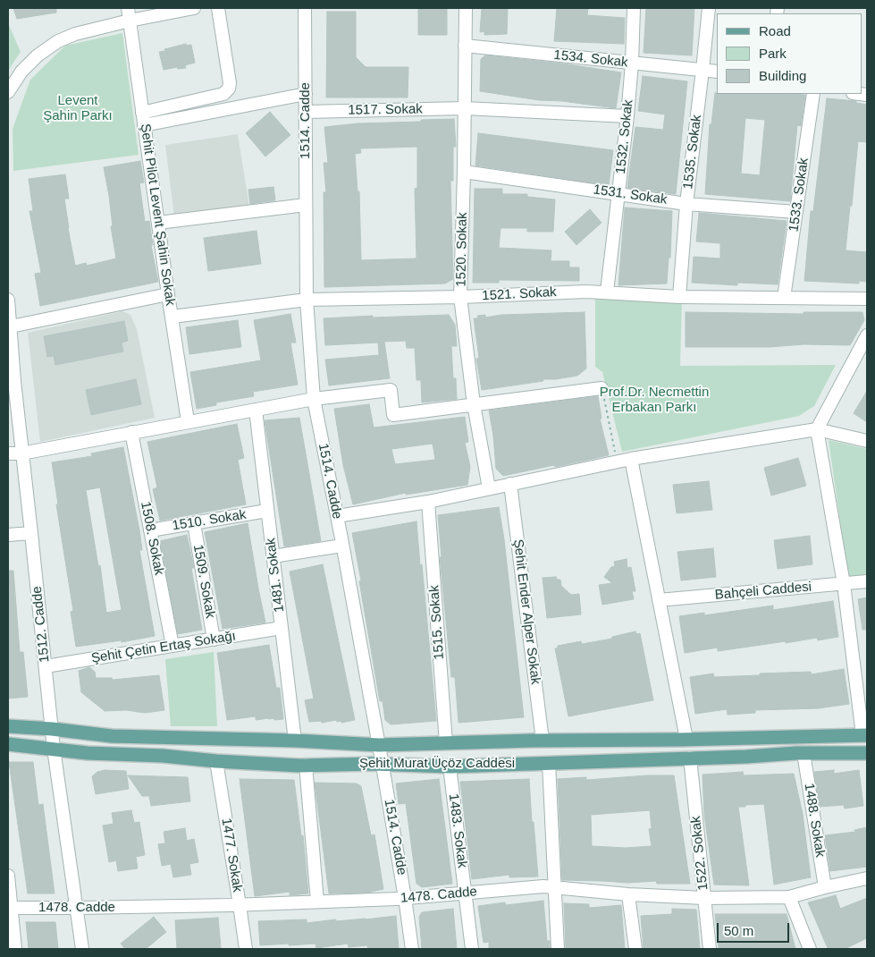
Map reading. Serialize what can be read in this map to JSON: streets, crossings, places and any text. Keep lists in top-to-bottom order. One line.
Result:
{"streets":{"main road":["Şehit Murat Üçöz Caddesi"],"street":["1534. Sokak","1517. Sokak","1514. Cadde","1532. Sokak","1535. Sokak","1531. Sokak","1533. Sokak","Şehit Pilot Levent Şahin Sokak","1520. Sokak","1521. Sokak","1510. Sokak","1508. Sokak","1481. Sokak","1509. Sokak","Bahçeli Caddesi","Şehit Ender Alper Sokak","1515. Sokak","1512. Cadde","Şehit Çetin Ertaş Sokağı","1488. Sokak","1483. Sokak","1522. Sokak","1477. Sokak","1478. Cadde"]},"crossings":[["1534. Sokak","1532. Sokak"],["1534. Sokak","1535. Sokak"],["1534. Sokak","1520. Sokak"],["1517. Sokak","1514. Cadde"],["1517. Sokak","1532. Sokak"],["1517. Sokak","1520. Sokak"],["1514. Cadde","1521. Sokak"],["1514. Cadde","Şehit Murat Üçöz Caddesi"],["1514. Cadde","1478. Cadde"],["1532. Sokak","1531. Sokak"],["1532. Sokak","1521. Sokak"],["1535. Sokak","1531. Sokak"],["1535. Sokak","1521. Sokak"],["1531. Sokak","1533. Sokak"],["1531. Sokak","1520. Sokak"],["1533. Sokak","1521. Sokak"],["Şehit Pilot Levent Şahin Sokak","1521. Sokak"],["1520. Sokak","1521. Sokak"],["1510. Sokak","1508. Sokak"],["1510. Sokak","1481. Sokak"],["1510. Sokak","1509. Sokak"],["1508. Sokak","Şehit Çetin Ertaş Sokağı"],["1481. Sokak","Şehit Çetin Ertaş Sokağı"],["1481. Sokak","Şehit Murat Üçöz Caddesi"],["1509. Sokak","Şehit Çetin Ertaş Sokağı"],["Şehit Ender Alper Sokak","Şehit Murat Üçöz Caddesi"],["1515. Sokak","Şehit Murat Üçöz Caddesi"],["1512. Cadde","Şehit Çetin Ertaş Sokağı"],["1512. Cadde","Şehit Murat Üçöz Caddesi"],["1512. Cadde","1478. Cadde"],["Şehit Murat Üçöz Caddesi","1488. Sokak"],["Şehit Murat Üçöz Caddesi","1483. Sokak"],["Şehit Murat Üçöz Caddesi","1522. Sokak"],["Şehit Murat Üçöz Caddesi","1477. Sokak"],["1488. Sokak","1478. Cadde"],["1483. Sokak","1478. Cadde"],["1522. Sokak","1478. Cadde"],["1477. Sokak","1478. Cadde"]],"parks":["Levent Şahin Parkı","Prof.Dr. Necmettin Erbakan Parkı"],"legend":["Road","Park","Building"],"scale_bar":"50 m"}
